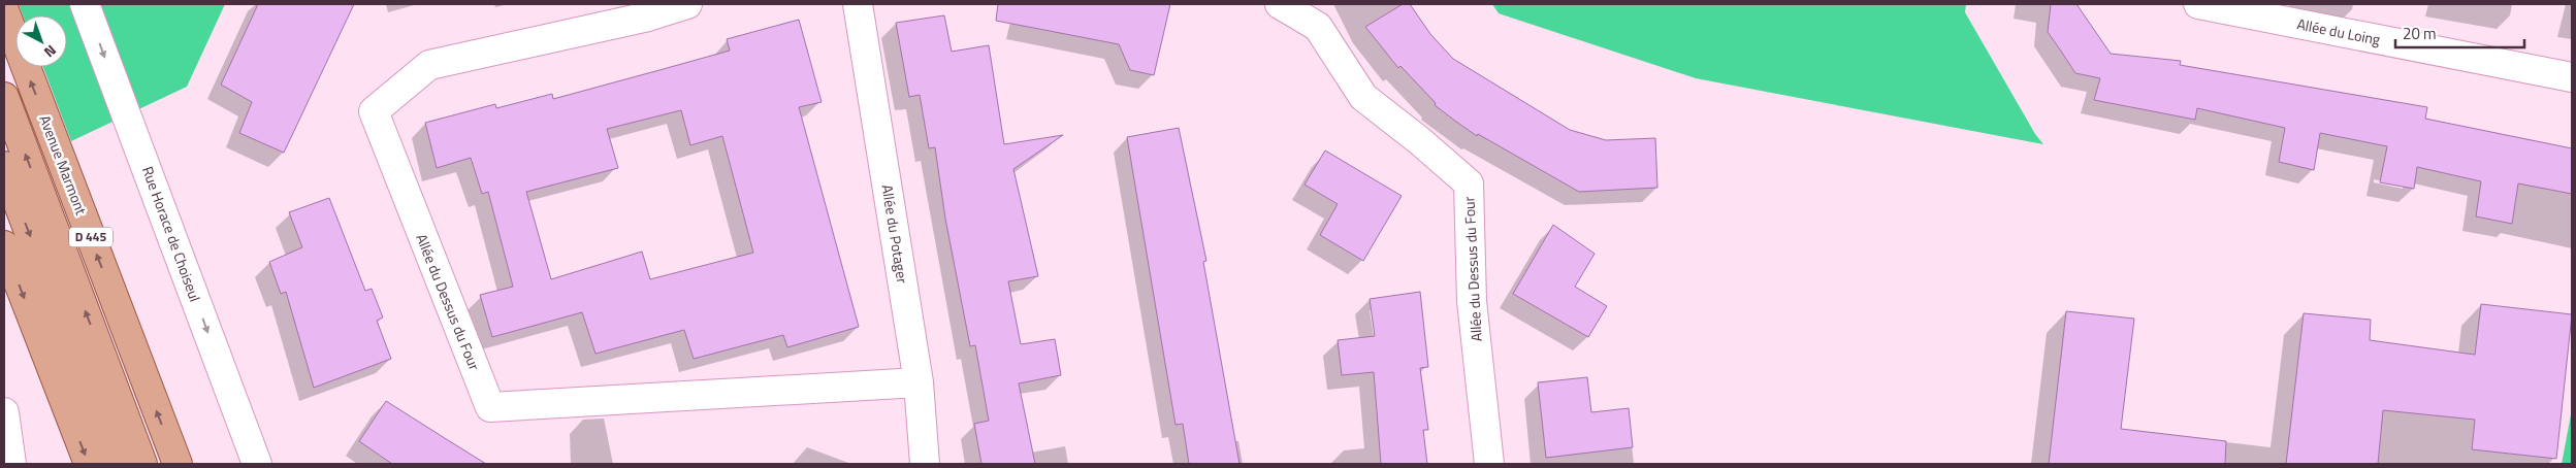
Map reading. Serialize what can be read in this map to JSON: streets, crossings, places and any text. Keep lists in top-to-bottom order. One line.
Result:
{"streets":{"main road":["Avenue Marmont","D 445"],"street":["Allée du Loing","Rue Horace de Choiseul","Allée du Potager","Allée du Dessus du Four"]},"crossings":[["Allée du Potager","Allée du Dessus du Four"]],"one_way":["Rue Horace de Choiseul"],"scale_bar":"20 m","north":"bottom right"}
